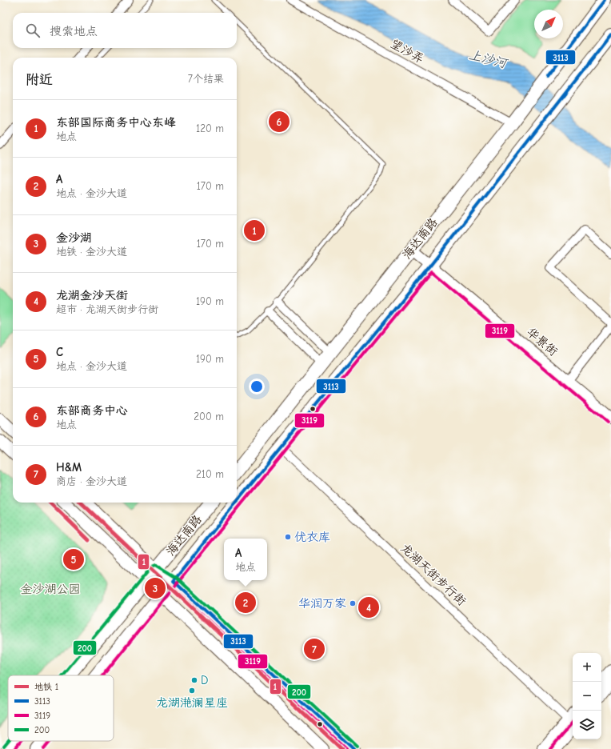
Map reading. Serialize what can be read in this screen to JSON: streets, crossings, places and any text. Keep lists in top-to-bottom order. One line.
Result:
{"streets":{"main road":["海达南路","华景街"],"street":["望沙弄","龙湖天街步行街"]},"crossings":[["望沙弄","海达南路"],["海达南路","华景街"],["海达南路","龙湖天街步行街"]],"water":["上沙河"],"parks":["金沙湖公园"],"places":["优衣库","华润万家","D","龙湖滟澜星座"],"lines":["transit line 3113","transit line 3119","metro line 1","transit line 200"],"legend":["地铁 1","3113","3119","200"],"north":"top right","page":{"search":"搜索地点","heading":["附近","7个结果"],"list":[{"mark":"1","name":"东部国际商务中心东峰","note":"地点","value":"120 m"},{"mark":"2","name":"A","note":"地点 · 金沙大道","value":"170 m"},{"mark":"3","name":"金沙湖","note":"地铁 · 金沙大道","value":"170 m"},{"mark":"4","name":"龙湖金沙天街","note":"超市 · 龙湖天街步行街","value":"190 m"},{"mark":"5","name":"C","note":"地点 · 金沙大道","value":"190 m"},{"mark":"6","name":"东部商务中心","note":"地点","value":"200 m"},{"mark":"7","name":"H&M","note":"商店 · 金沙大道","value":"210 m"}],"pins":["6","1","5","3","2","4","7"],"popup":["A","地点"],"map_buttons":["+","−"]}}
